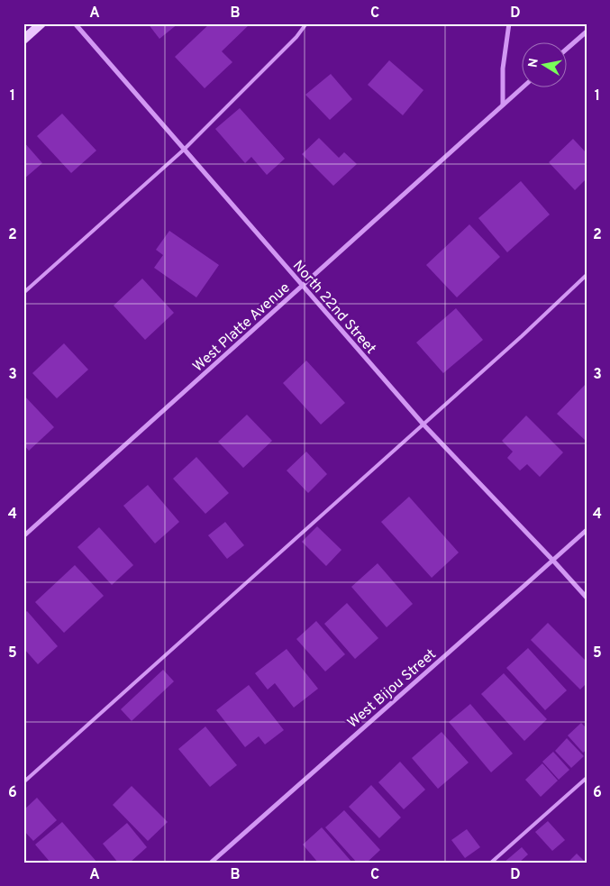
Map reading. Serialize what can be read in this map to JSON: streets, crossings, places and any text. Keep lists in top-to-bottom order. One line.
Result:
{"streets":{"street":["North 22nd Street","West Platte Avenue","West Bijou Street"]},"crossings":[["North 22nd Street","West Platte Avenue"],["North 22nd Street","West Bijou Street"]],"north":"left","grid":{"columns":["A","B","C","D"],"rows":["1","2","3","4","5","6"]}}
